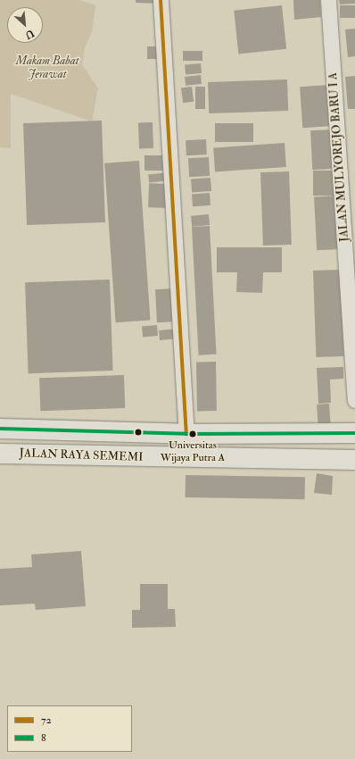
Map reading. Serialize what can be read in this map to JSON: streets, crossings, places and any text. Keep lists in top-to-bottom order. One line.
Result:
{"streets":{"main road":["JALAN RAYA SEMEMI"],"street":["JALAN MULYOREJO BARU I A"]},"parks":["Makam Babat Jerawat"],"places":["Universitas Wijaya Putra A"],"lines":["transit line 72","transit line 8"],"legend":["72","8"],"north":"bottom right"}
